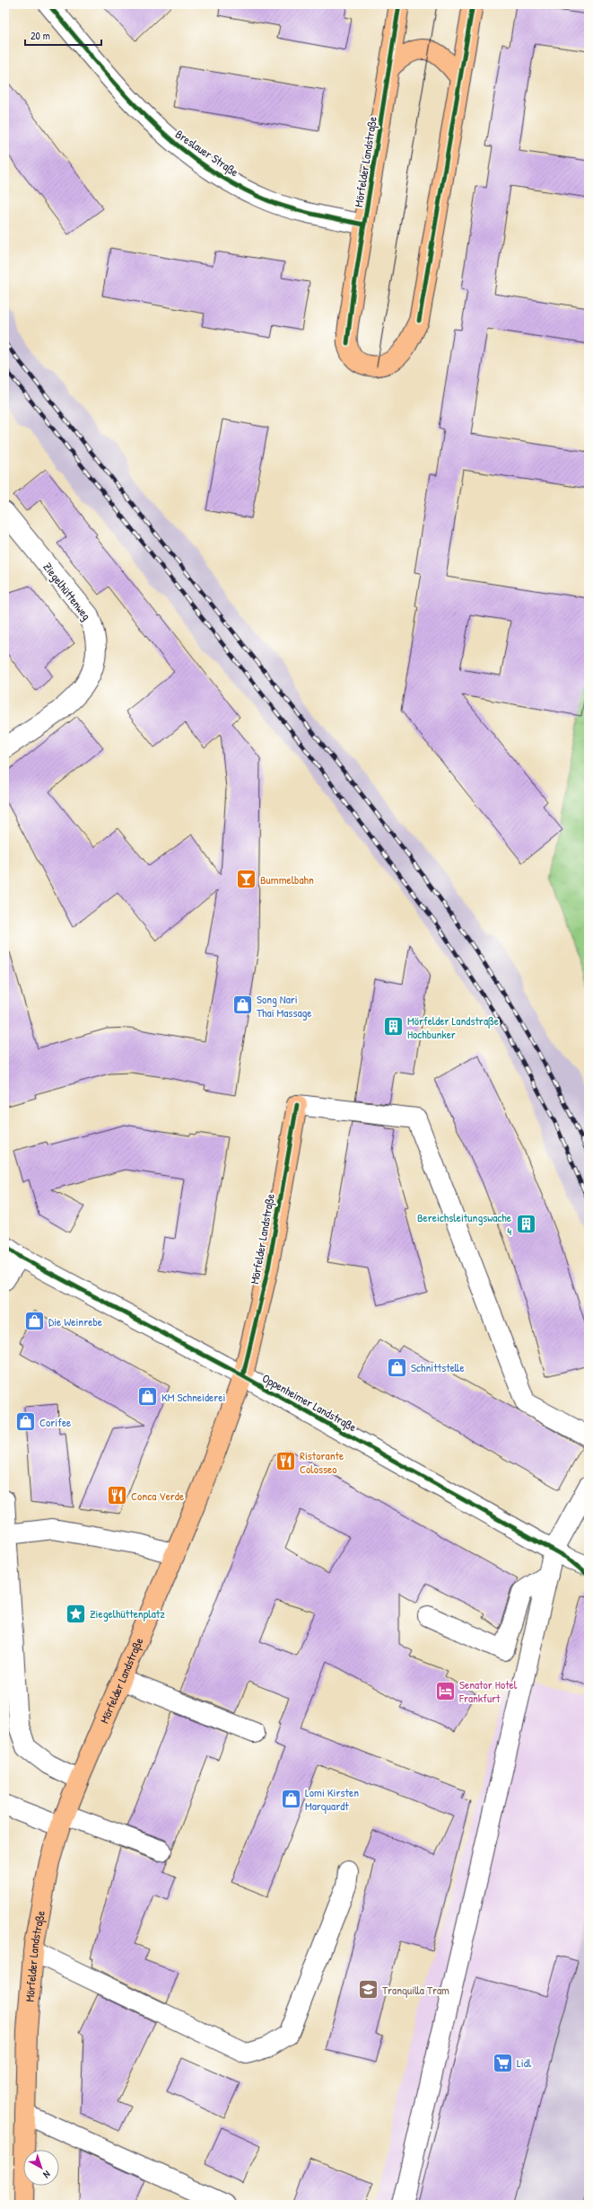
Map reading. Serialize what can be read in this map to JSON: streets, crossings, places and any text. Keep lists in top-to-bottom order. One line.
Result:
{"streets":{"main road":["Mörfelder Landstraße"],"street":["Breslauer Straße","Ziegelhüttenweg","Oppenheimer Landstraße"]},"crossings":[["Breslauer Straße","Mörfelder Landstraße"],["Mörfelder Landstraße","Oppenheimer Landstraße"]],"places":{"bar":["Bummelbahn"],"shop":["Song Nari Thai Massage","Die Weinrebe","Schnittstelle","KM Schneiderei","Corifee","Lomi Kirsten Marquardt"],"building":["Mörfelder Landstraße Hochbunker","Bereichsleitungswache 4"],"restaurant":["Ristorante Colosseo","Conca Verde"],"place":["Ziegelhüttenplatz"],"hotel":["Senator Hotel Frankfurt"],"school or university":["Tranquilla Tram"],"supermarket":["Lidl"]},"scale_bar":"20 m","north":"bottom right"}
